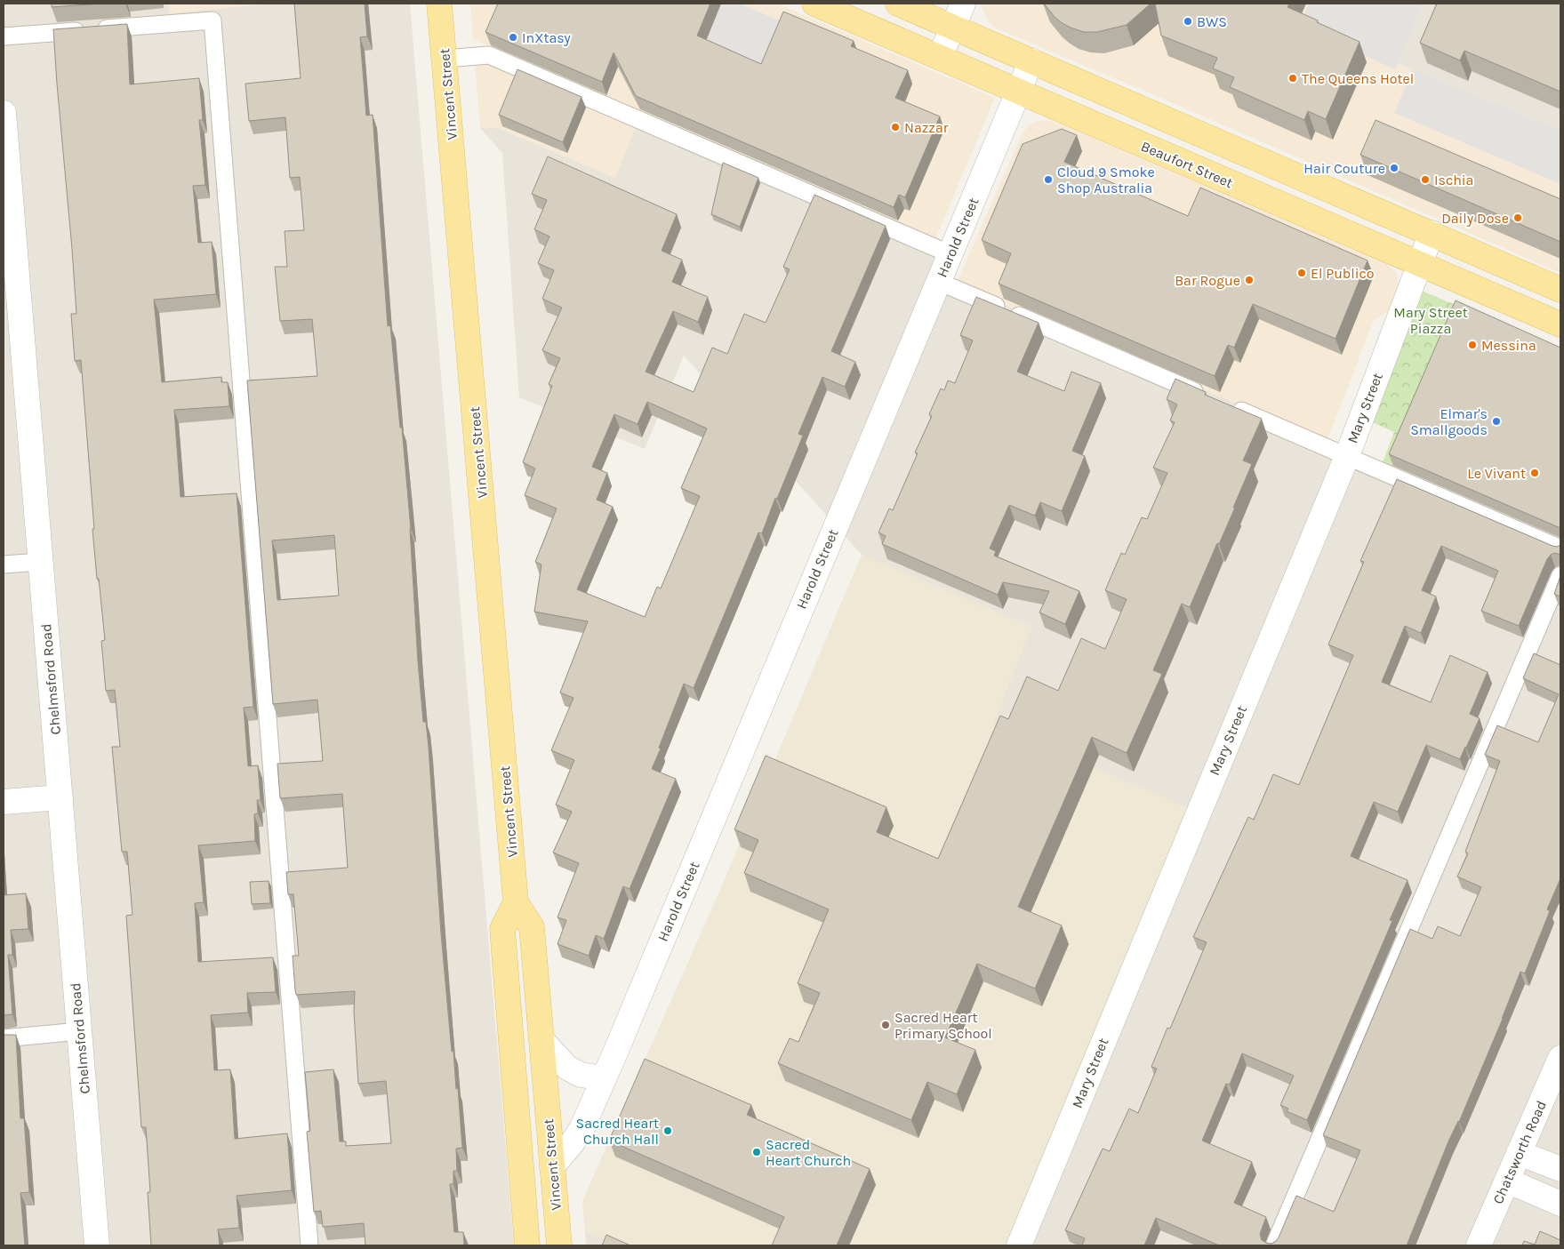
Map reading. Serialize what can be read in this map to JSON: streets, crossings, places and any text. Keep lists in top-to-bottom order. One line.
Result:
{"streets":{"main road":["Vincent Street","Beaufort Street"],"street":["Harold Street","Mary Street","Chelmsford Road","Chatsworth Road"]},"crossings":[["Vincent Street","Harold Street"],["Beaufort Street","Harold Street"],["Beaufort Street","Mary Street"]],"parks":["Mary Street Piazza"],"places":["BWS","InXtasy","The Queens Hotel","Nazzar","Hair Couture","Cloud 9 Smoke Shop Australia","Ischia","Daily Dose","El Publico","Bar Rogue","Messina","Elmar's Smallgoods","Le Vivant","Sacred Heart Primary School","Sacred Heart Church Hall","Sacred Heart Church"]}
